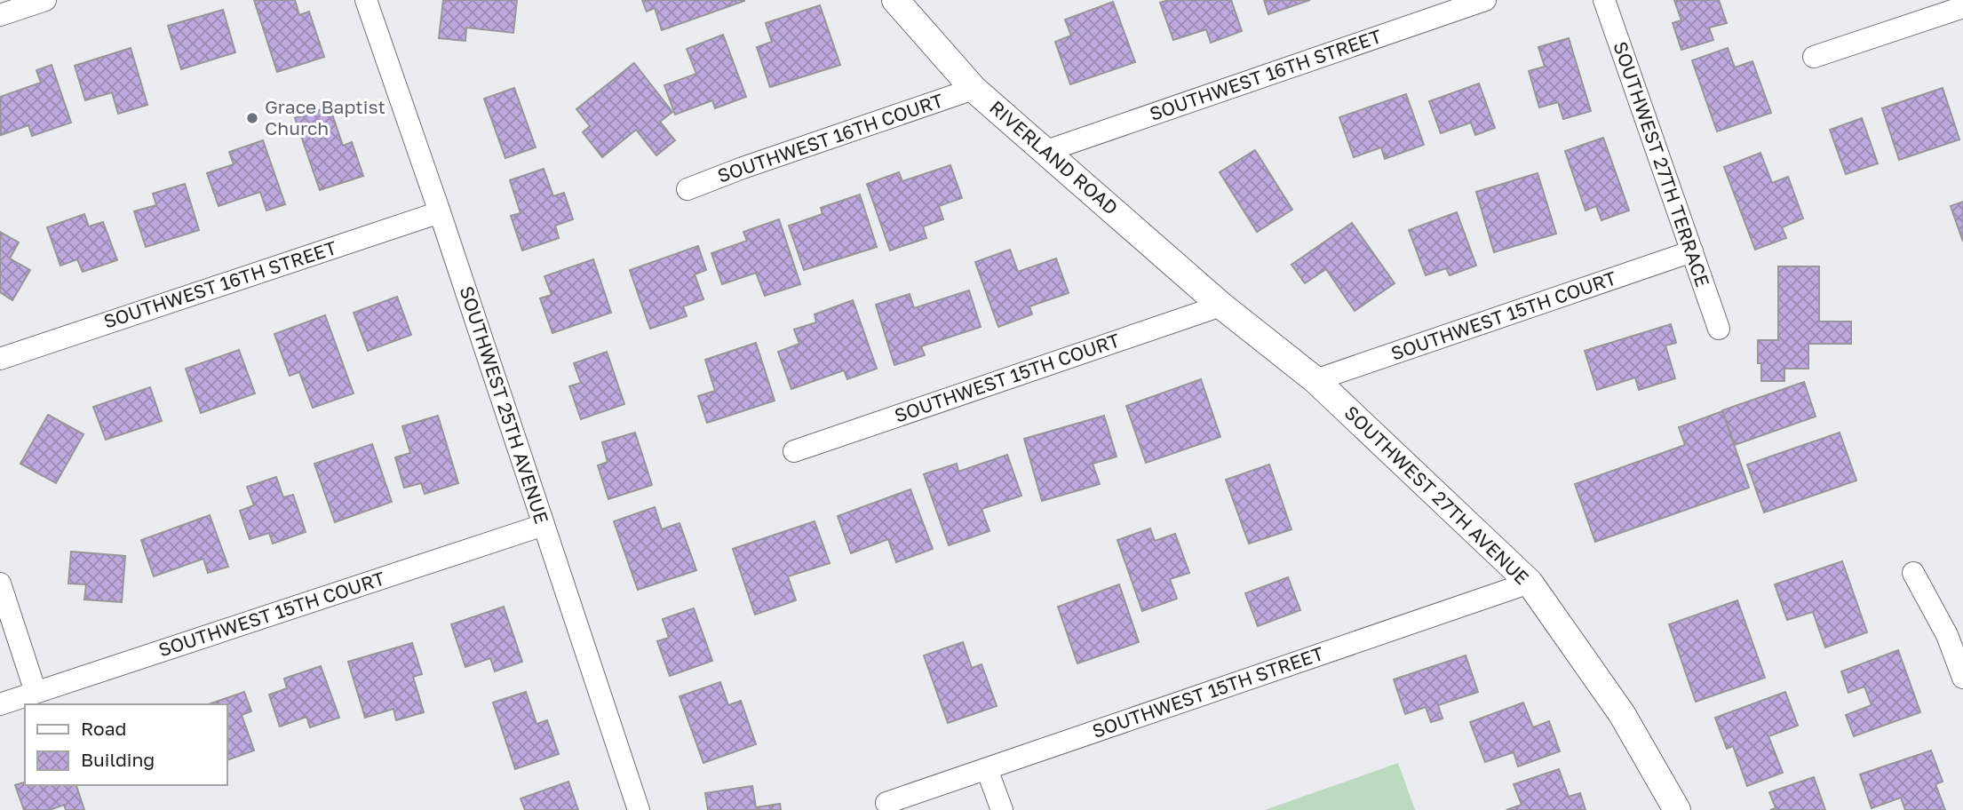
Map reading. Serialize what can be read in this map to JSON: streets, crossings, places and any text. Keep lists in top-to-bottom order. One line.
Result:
{"streets":{"street":["SOUTHWEST 16TH STREET","SOUTHWEST 16TH COURT","RIVERLAND ROAD","SOUTHWEST 27TH TERRACE","SOUTHWEST 15TH COURT","SOUTHWEST 25TH AVENUE","SOUTHWEST 27TH AVENUE","SOUTHWEST 15TH STREET"]},"crossings":[["SOUTHWEST 16TH STREET","RIVERLAND ROAD"],["SOUTHWEST 16TH STREET","SOUTHWEST 25TH AVENUE"],["SOUTHWEST 16TH COURT","RIVERLAND ROAD"],["RIVERLAND ROAD","SOUTHWEST 15TH COURT"],["RIVERLAND ROAD","SOUTHWEST 27TH AVENUE"],["SOUTHWEST 27TH TERRACE","SOUTHWEST 15TH COURT"],["SOUTHWEST 15TH COURT","SOUTHWEST 25TH AVENUE"],["SOUTHWEST 15TH COURT","SOUTHWEST 27TH AVENUE"],["SOUTHWEST 27TH AVENUE","SOUTHWEST 15TH STREET"]],"places":["Grace Baptist Church"],"legend":["Road","Building"]}
